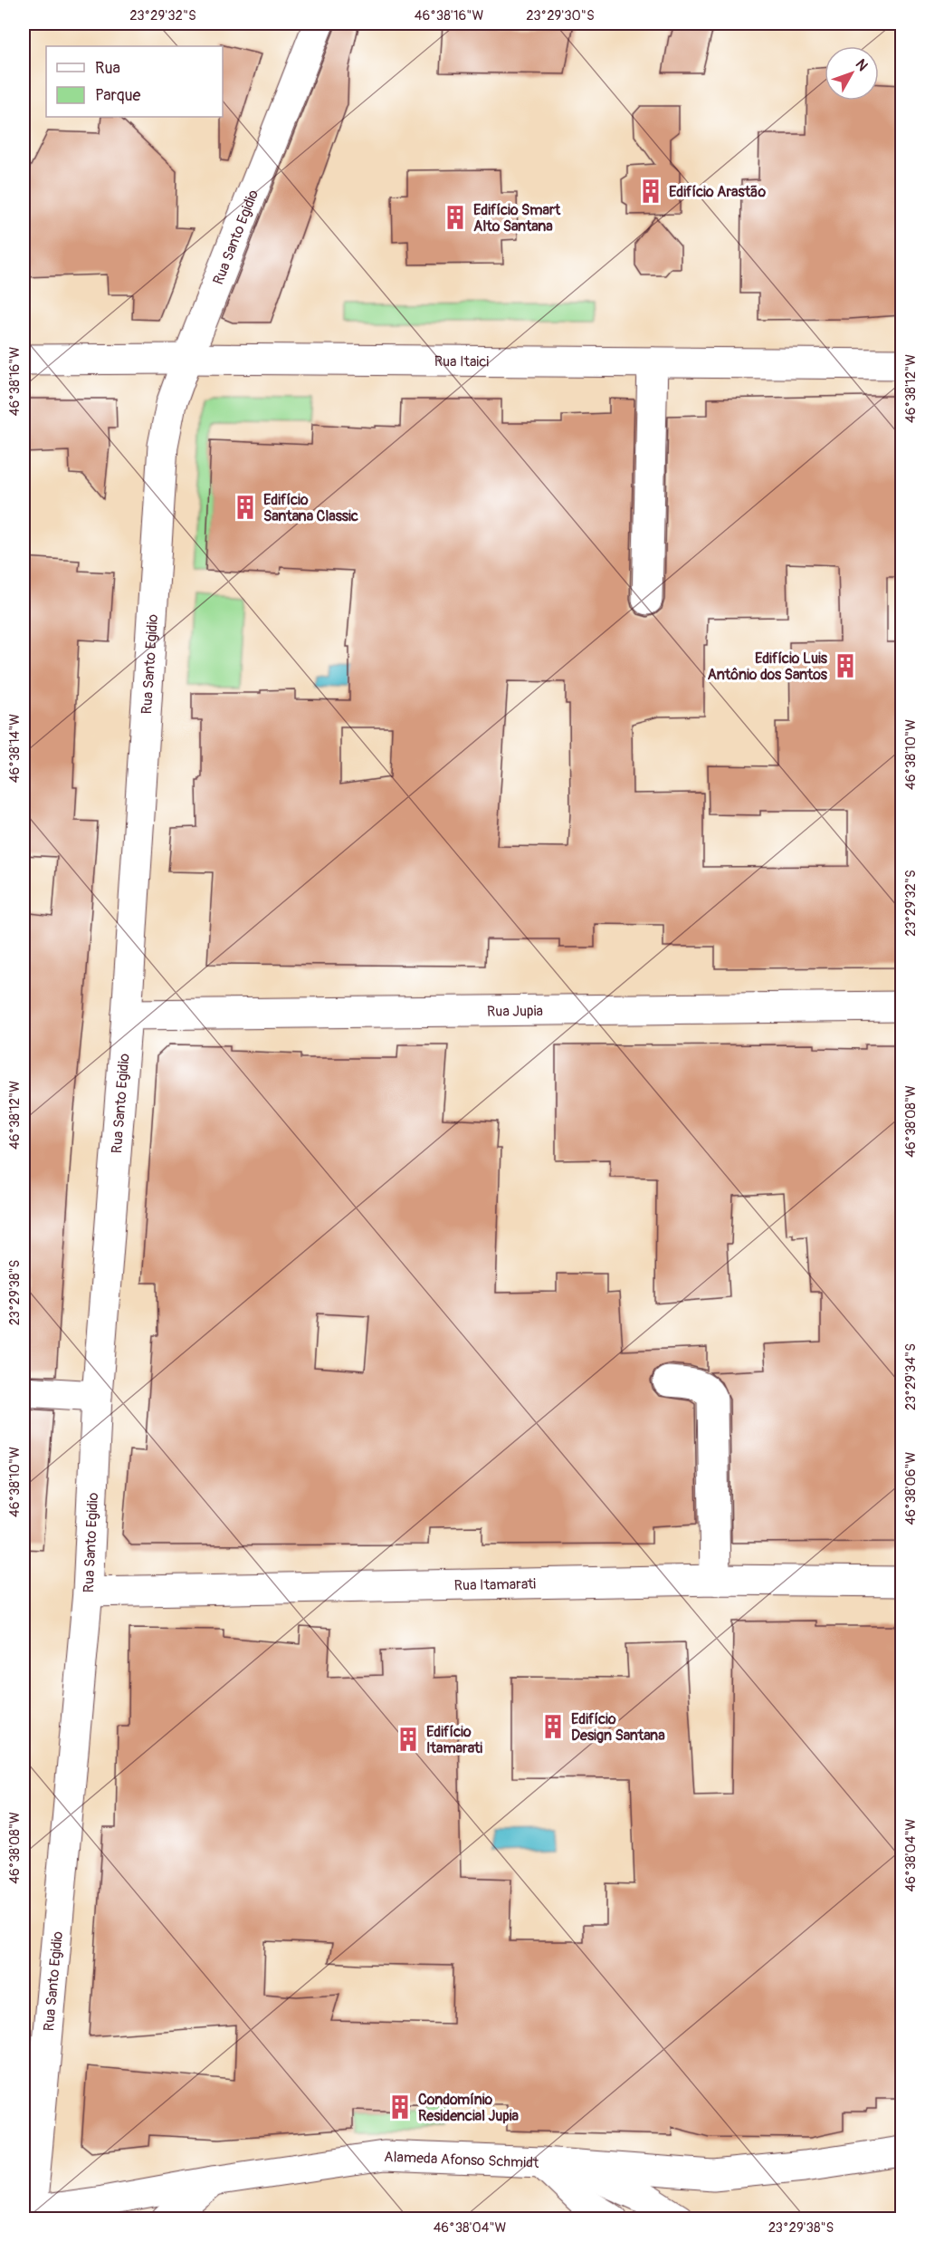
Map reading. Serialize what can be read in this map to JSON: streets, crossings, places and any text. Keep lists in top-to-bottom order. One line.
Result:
{"streets":{"street":["Rua Santo Egidio","Rua Itaici","Rua Jupia","Rua Itamarati","Alameda Afonso Schmidt"]},"crossings":[["Rua Santo Egidio","Rua Itaici"],["Rua Santo Egidio","Rua Jupia"],["Rua Santo Egidio","Rua Itamarati"],["Rua Santo Egidio","Alameda Afonso Schmidt"]],"places":{"building":["Edifício Arastão","Edifício Smart Alto Santana","Edifício Santana Classic","Edifício Luis Antônio dos Santos","Edifício Design Santana","Edifício Itamarati","Condomínio Residencial Jupia"]},"legend":["Rua","Parque"],"north":"top right","coordinates":["23°29'32\"S","46°38'16\"W","23°29'30\"S","46°38'12\"W","46°38'14\"W","46°38'10\"W","46°38'08\"W","23°29'38\"S","23°29'34\"S","46°38'06\"W","46°38'04\"W"]}
